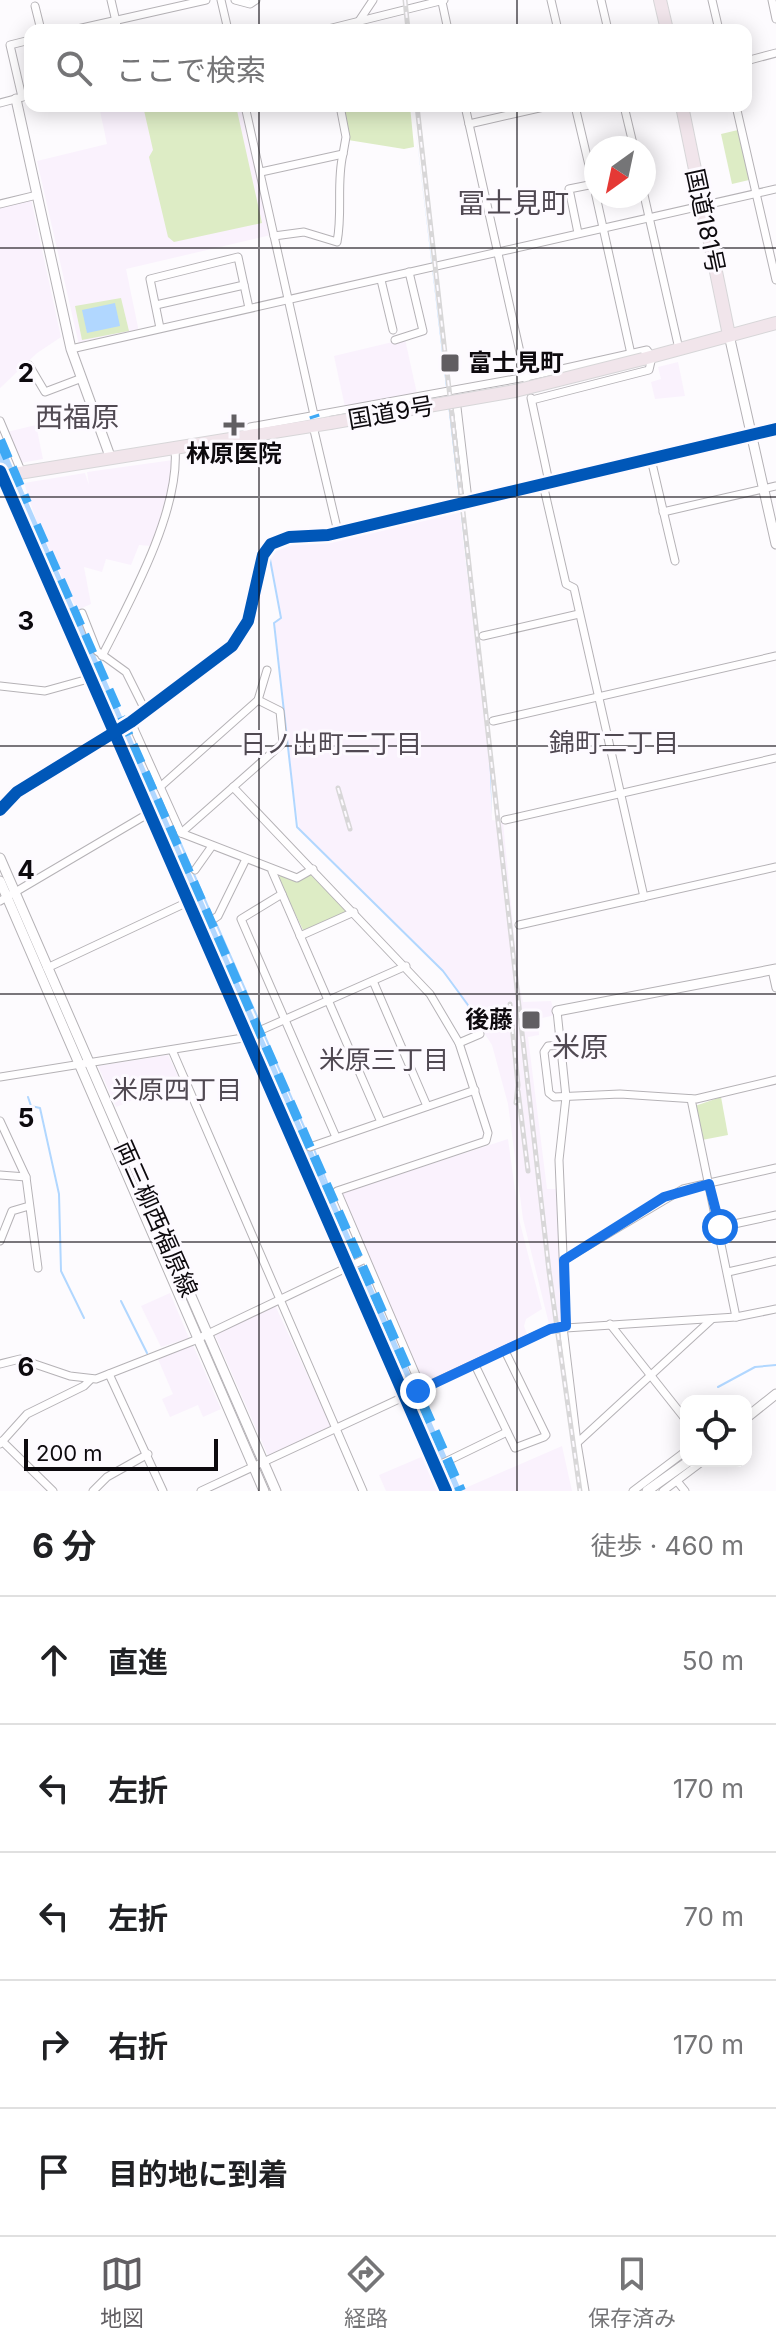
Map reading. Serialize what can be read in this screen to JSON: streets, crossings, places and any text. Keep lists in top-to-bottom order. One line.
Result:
{"streets":{"highway":["国道181号","国道9号"],"main road":["両三柳西福原線"]},"crossings":[["国道181号","国道9号"]],"districts":["冨士見町","西福原","錦町二丁目","日ノ出町二丁目","米原","米原三丁目","米原四丁目"],"places":{"transit":["富士見町","後藤"],"health":["林原医院"]},"scale_bar":"200 m","north":"bottom left","page":{"search":"ここで検索","scale":"200 m","heading":["6 分","徒歩 · 460 m"],"list":[["直進","50 m"],["左折","170 m"],["左折","70 m"],["右折","170 m"],"目的地に到着"],"nav":["地図","経路","保存済み"]},"grid":{"rows":["2","3","4","5","6"]}}
